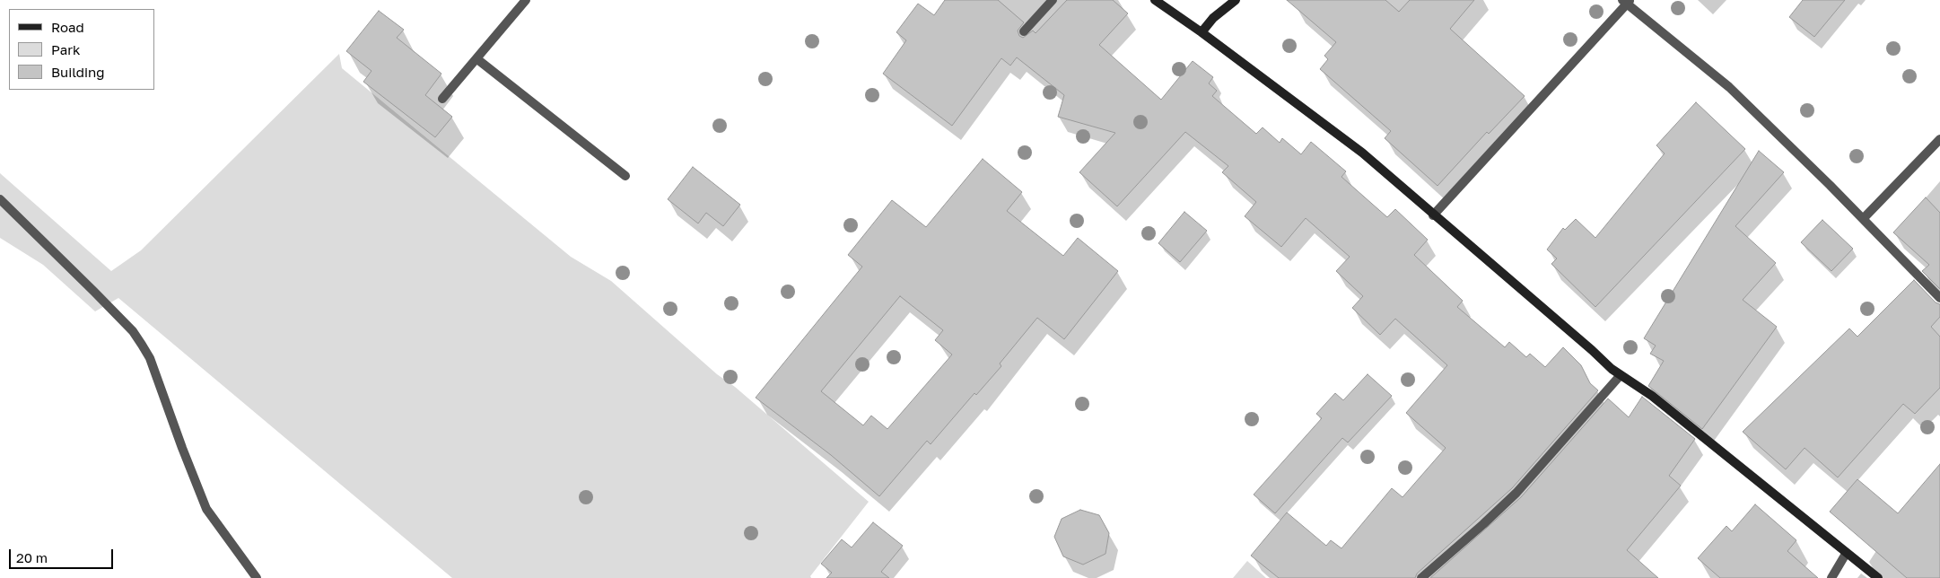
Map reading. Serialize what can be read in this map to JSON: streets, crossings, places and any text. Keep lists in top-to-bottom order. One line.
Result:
{"legend":["Road","Park","Building"],"scale_bar":"20 m"}
